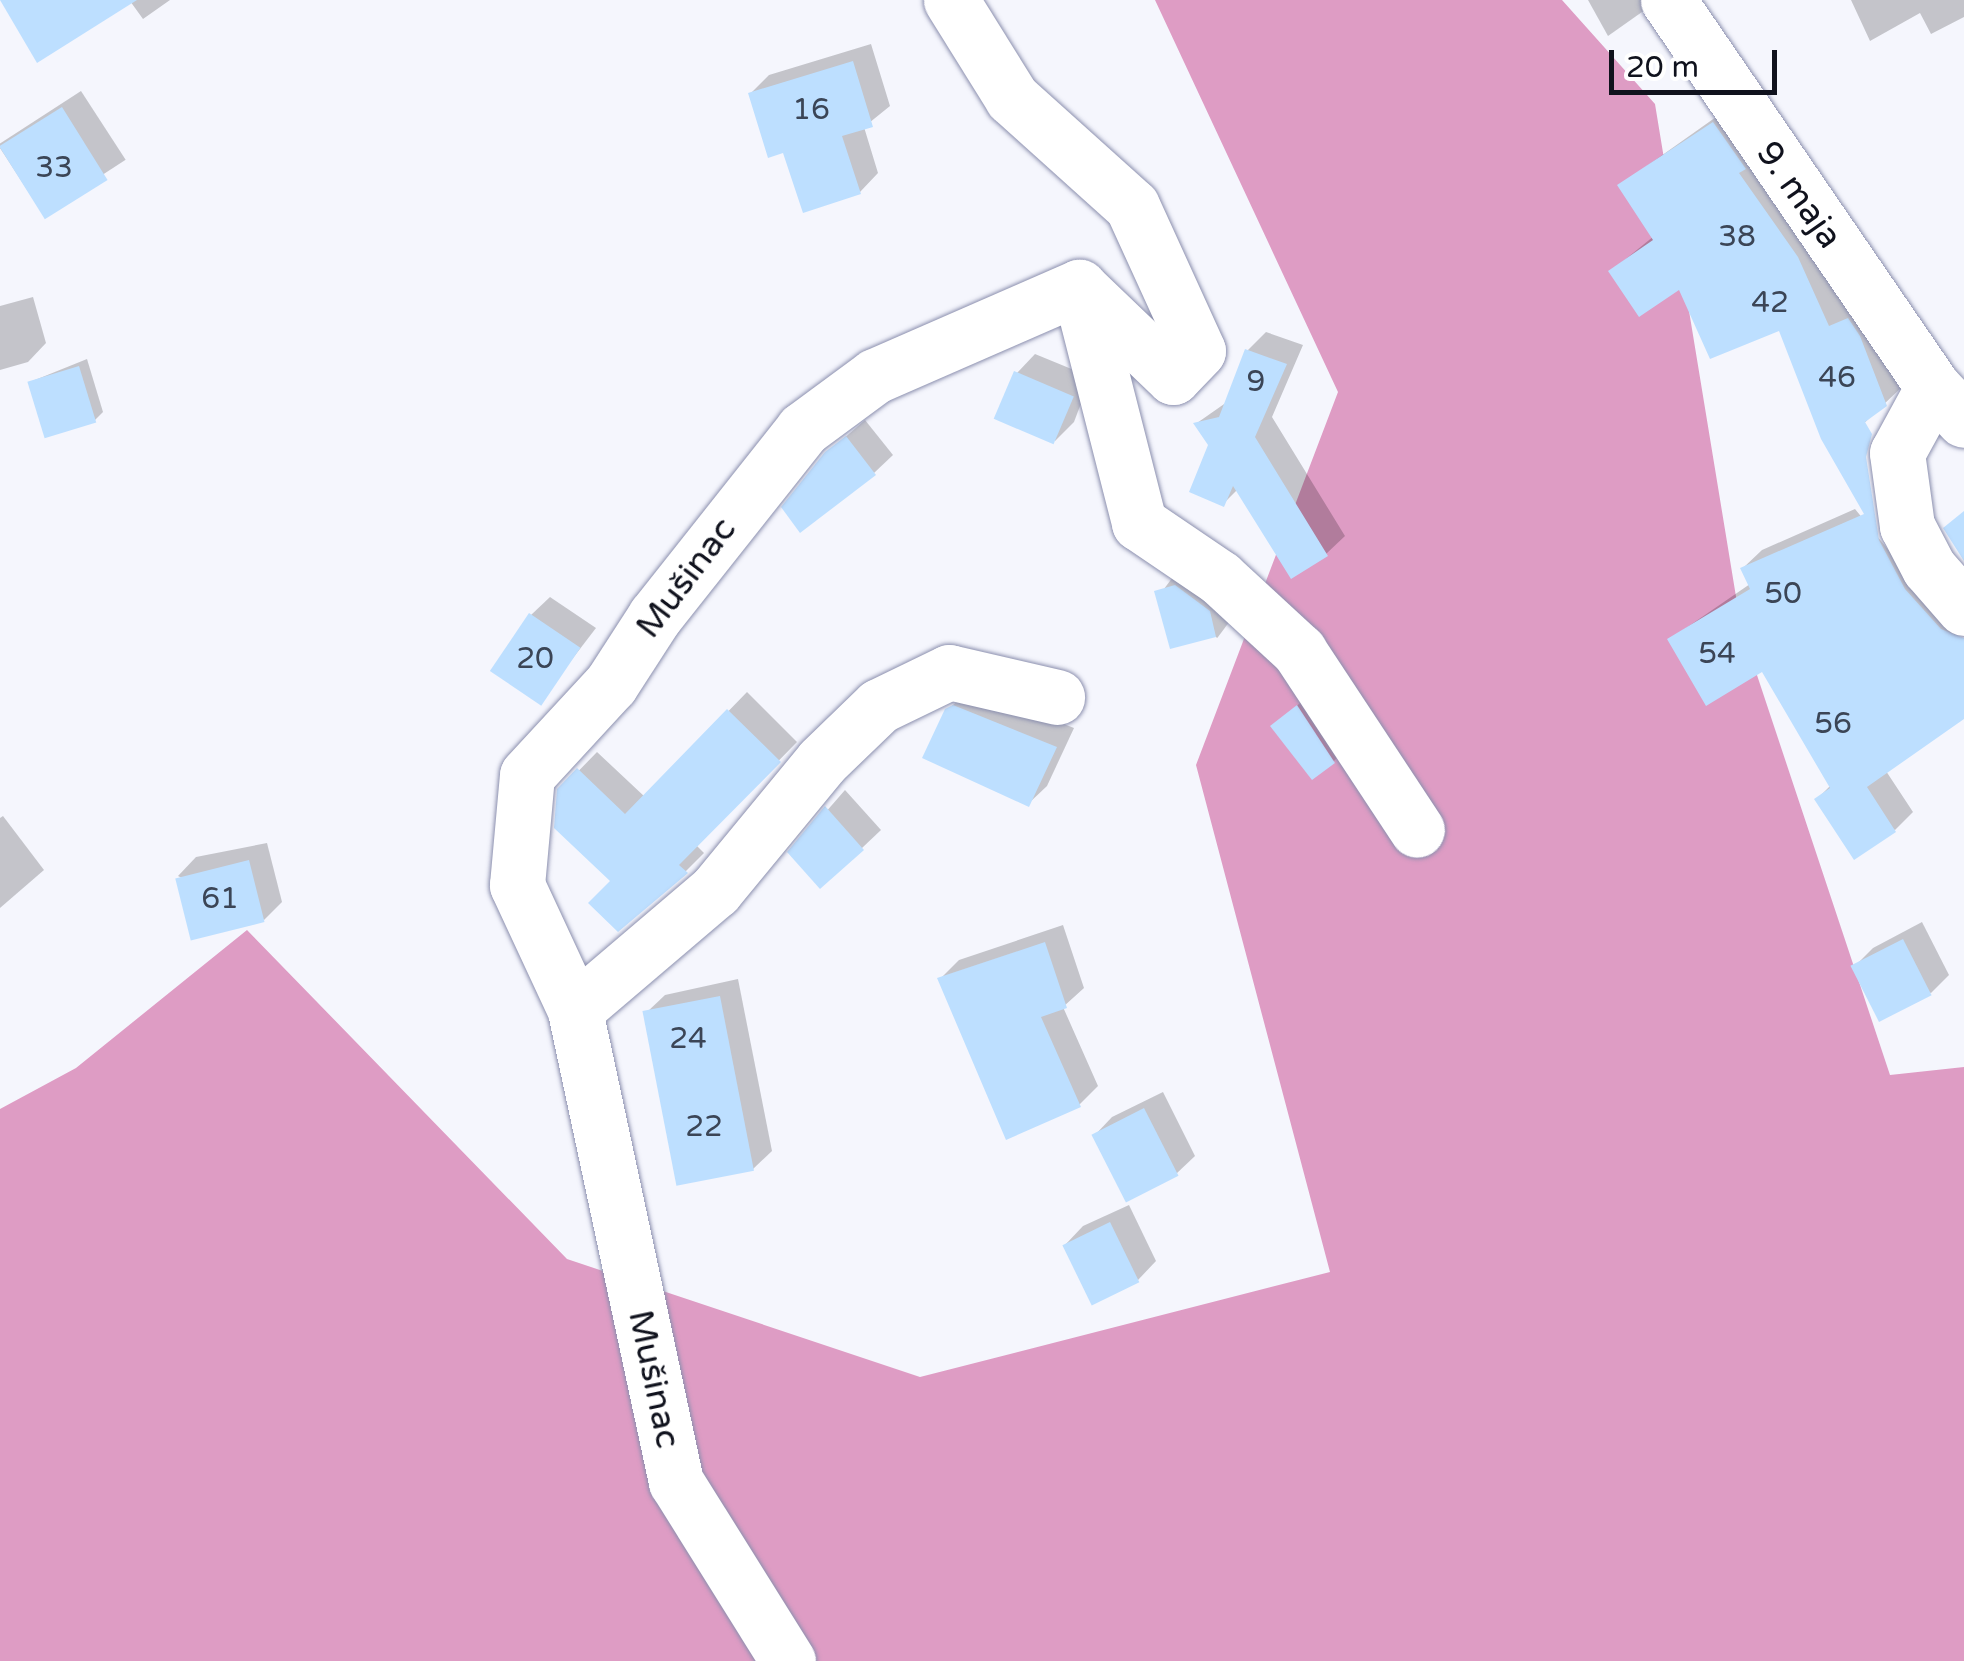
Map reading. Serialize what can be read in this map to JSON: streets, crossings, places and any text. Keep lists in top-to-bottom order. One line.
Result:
{"streets":{"street":["9. maja","Mušinac"]},"house_numbers":["16","33","38","42","46","9","50","54","20","56","61","24","22"],"scale_bar":"20 m"}
